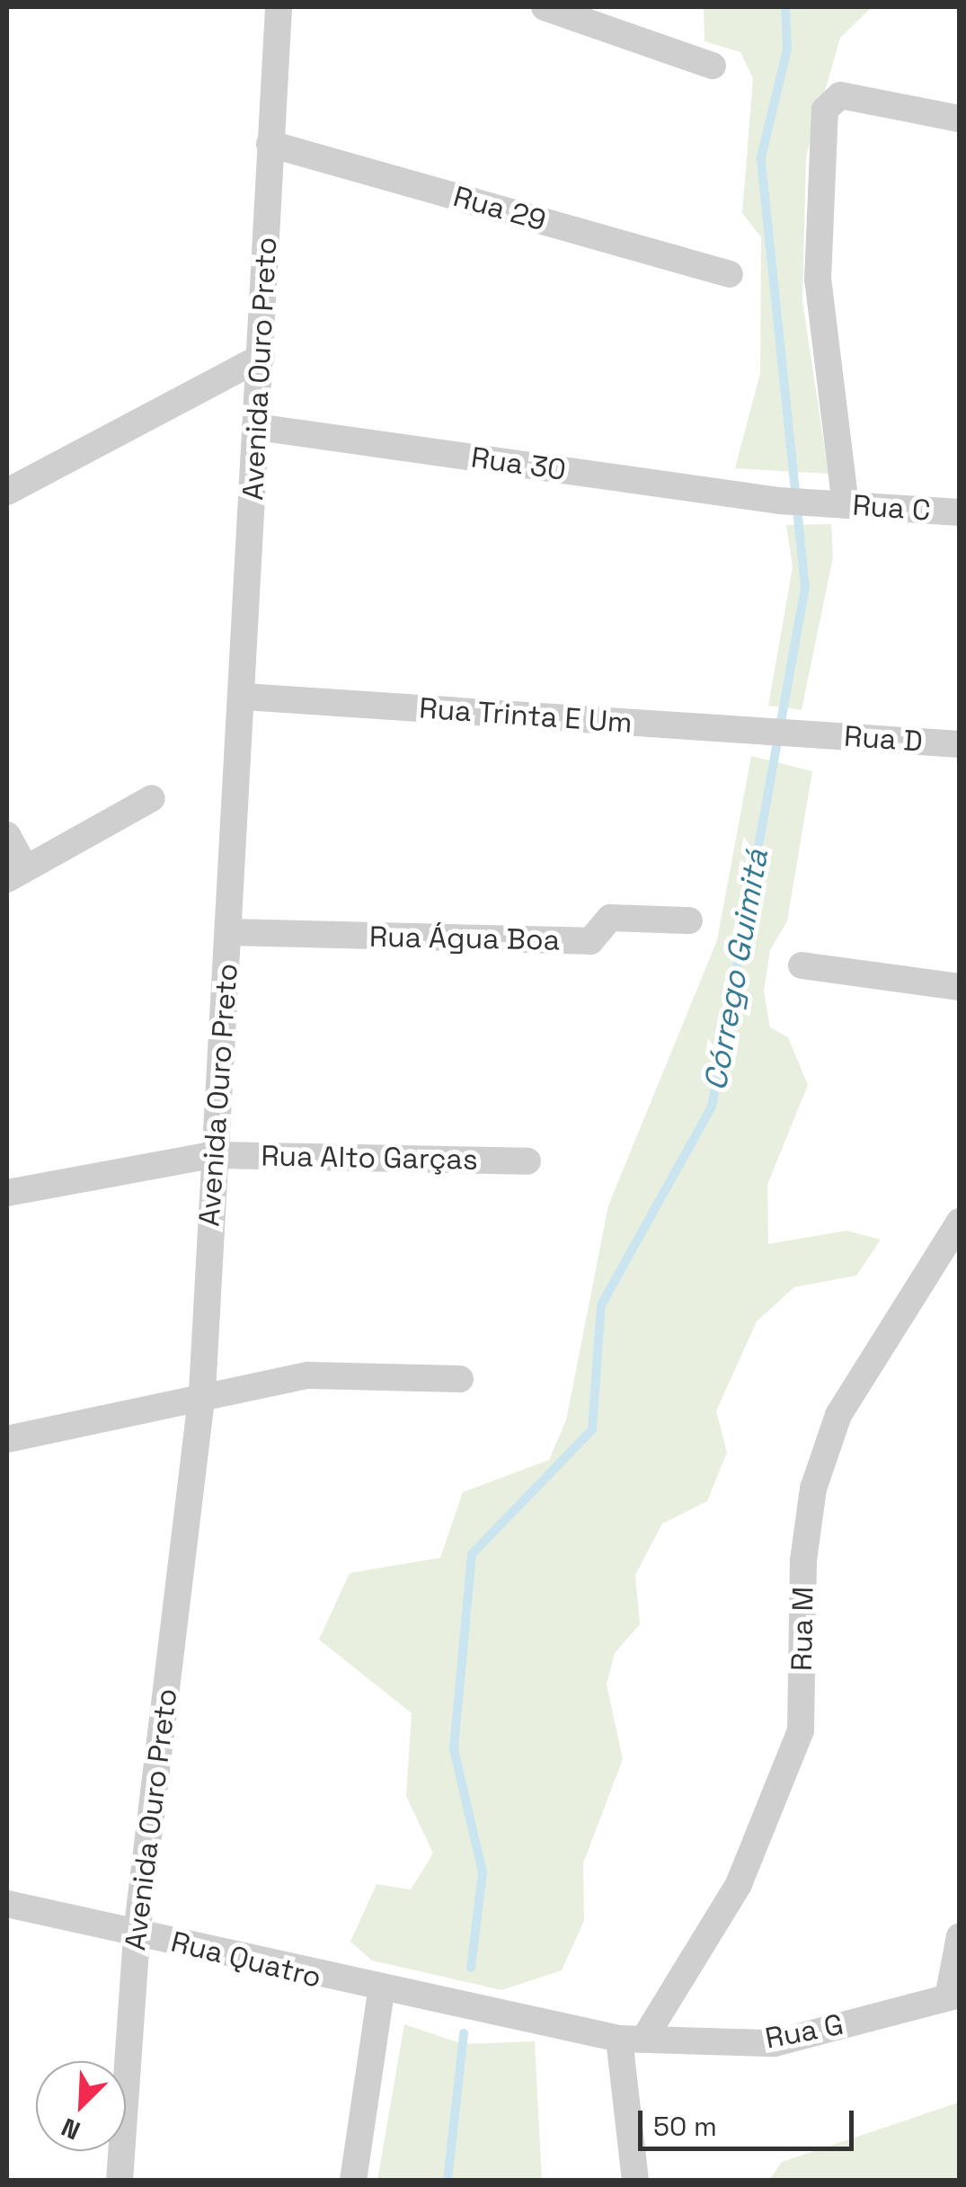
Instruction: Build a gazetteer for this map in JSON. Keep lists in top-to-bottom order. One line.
{"streets":{"street":["Rua 29","Avenida Ouro Preto","Rua 30","Rua C","Rua Trinta E Um","Rua D","Rua Água Boa","Rua Alto Garças","Rua M","Rua Quatro","Rua G"]},"crossings":[["Rua 29","Avenida Ouro Preto"],["Avenida Ouro Preto","Rua 30"],["Avenida Ouro Preto","Rua Trinta E Um"],["Avenida Ouro Preto","Rua Água Boa"],["Avenida Ouro Preto","Rua Alto Garças"],["Avenida Ouro Preto","Rua Quatro"],["Rua 30","Rua C"],["Rua Trinta E Um","Rua D"],["Rua M","Rua Quatro"],["Rua M","Rua G"],["Rua Quatro","Rua G"]],"water":["Córrego Guimitá"],"scale_bar":"50 m","north":"bottom left"}
